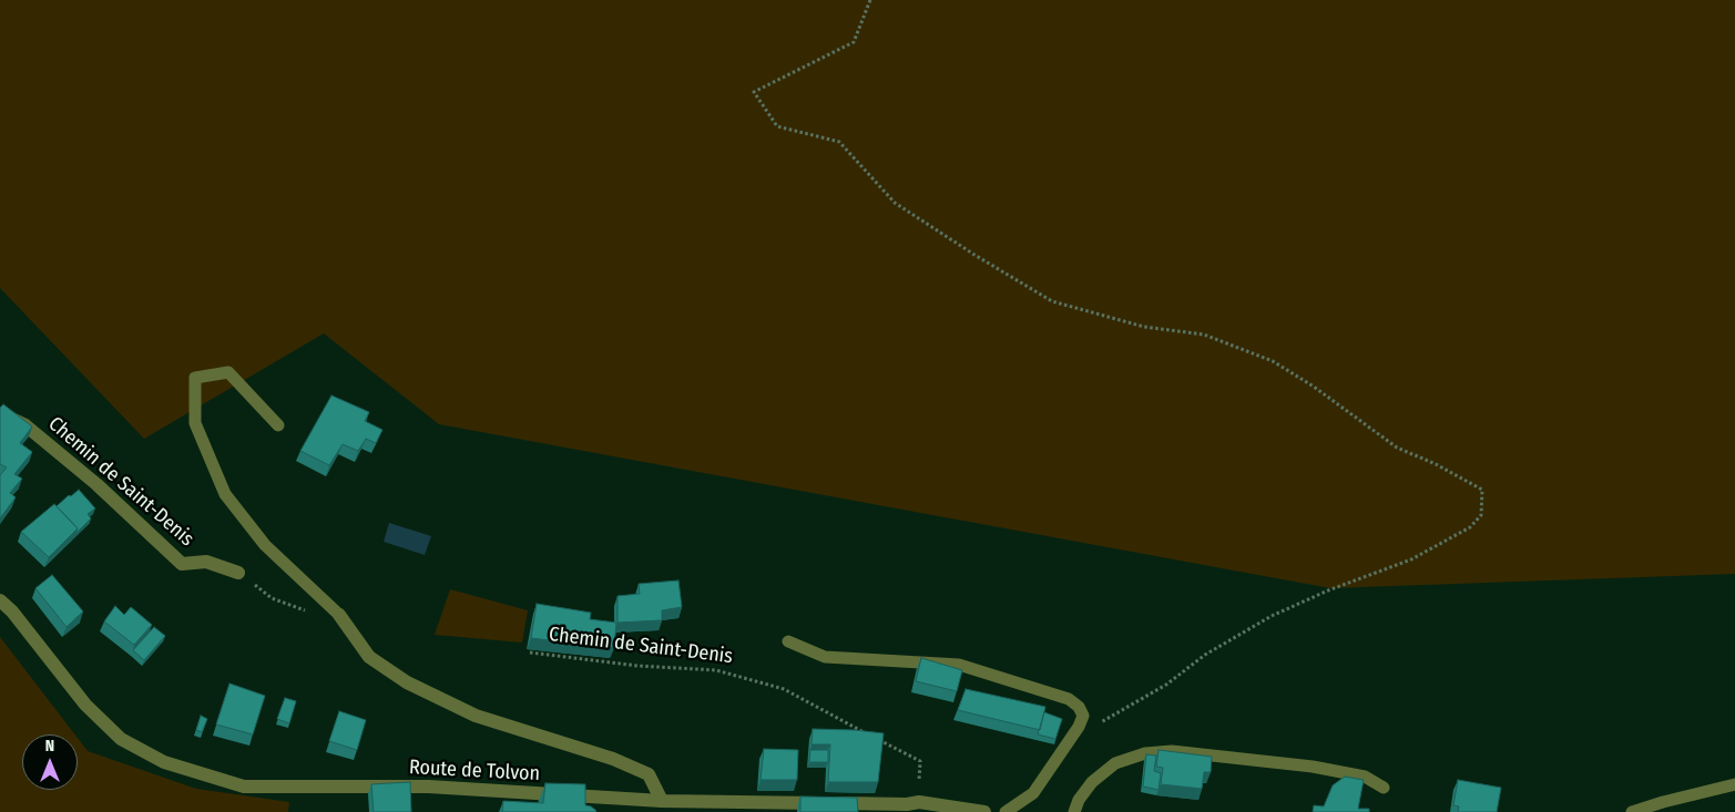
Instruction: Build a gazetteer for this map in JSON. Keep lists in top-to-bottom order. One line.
{"streets":{"street":["Chemin de Saint-Denis","Route de Tolvon"]},"crossings":[["Chemin de Saint-Denis","Route de Tolvon"]],"north":"top"}
